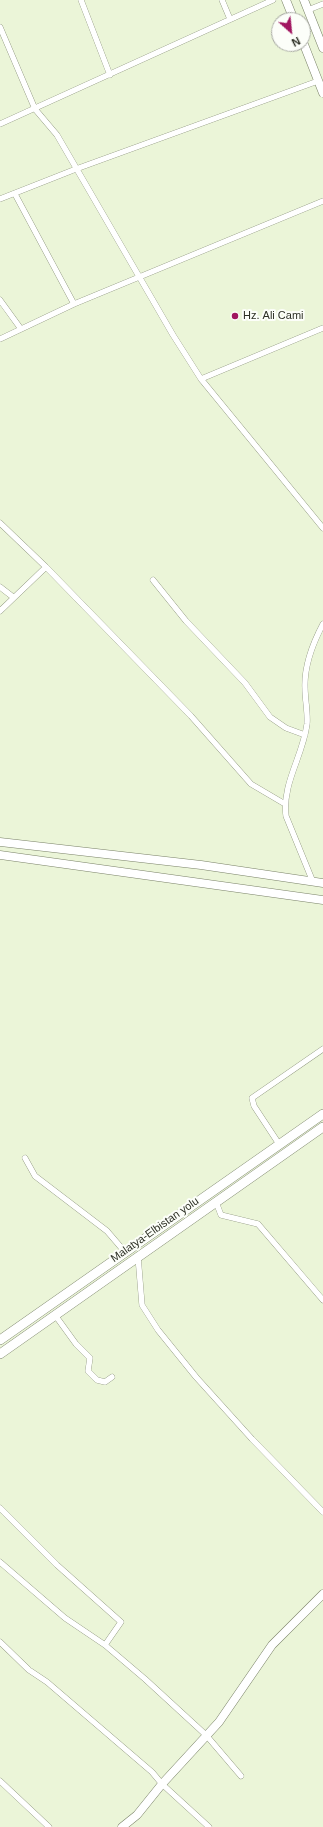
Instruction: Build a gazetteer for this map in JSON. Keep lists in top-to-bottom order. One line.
{"streets":{"main road":["Malatya-Elbistan yolu"]},"places":["Hz. Ali Cami"],"north":"bottom right"}
